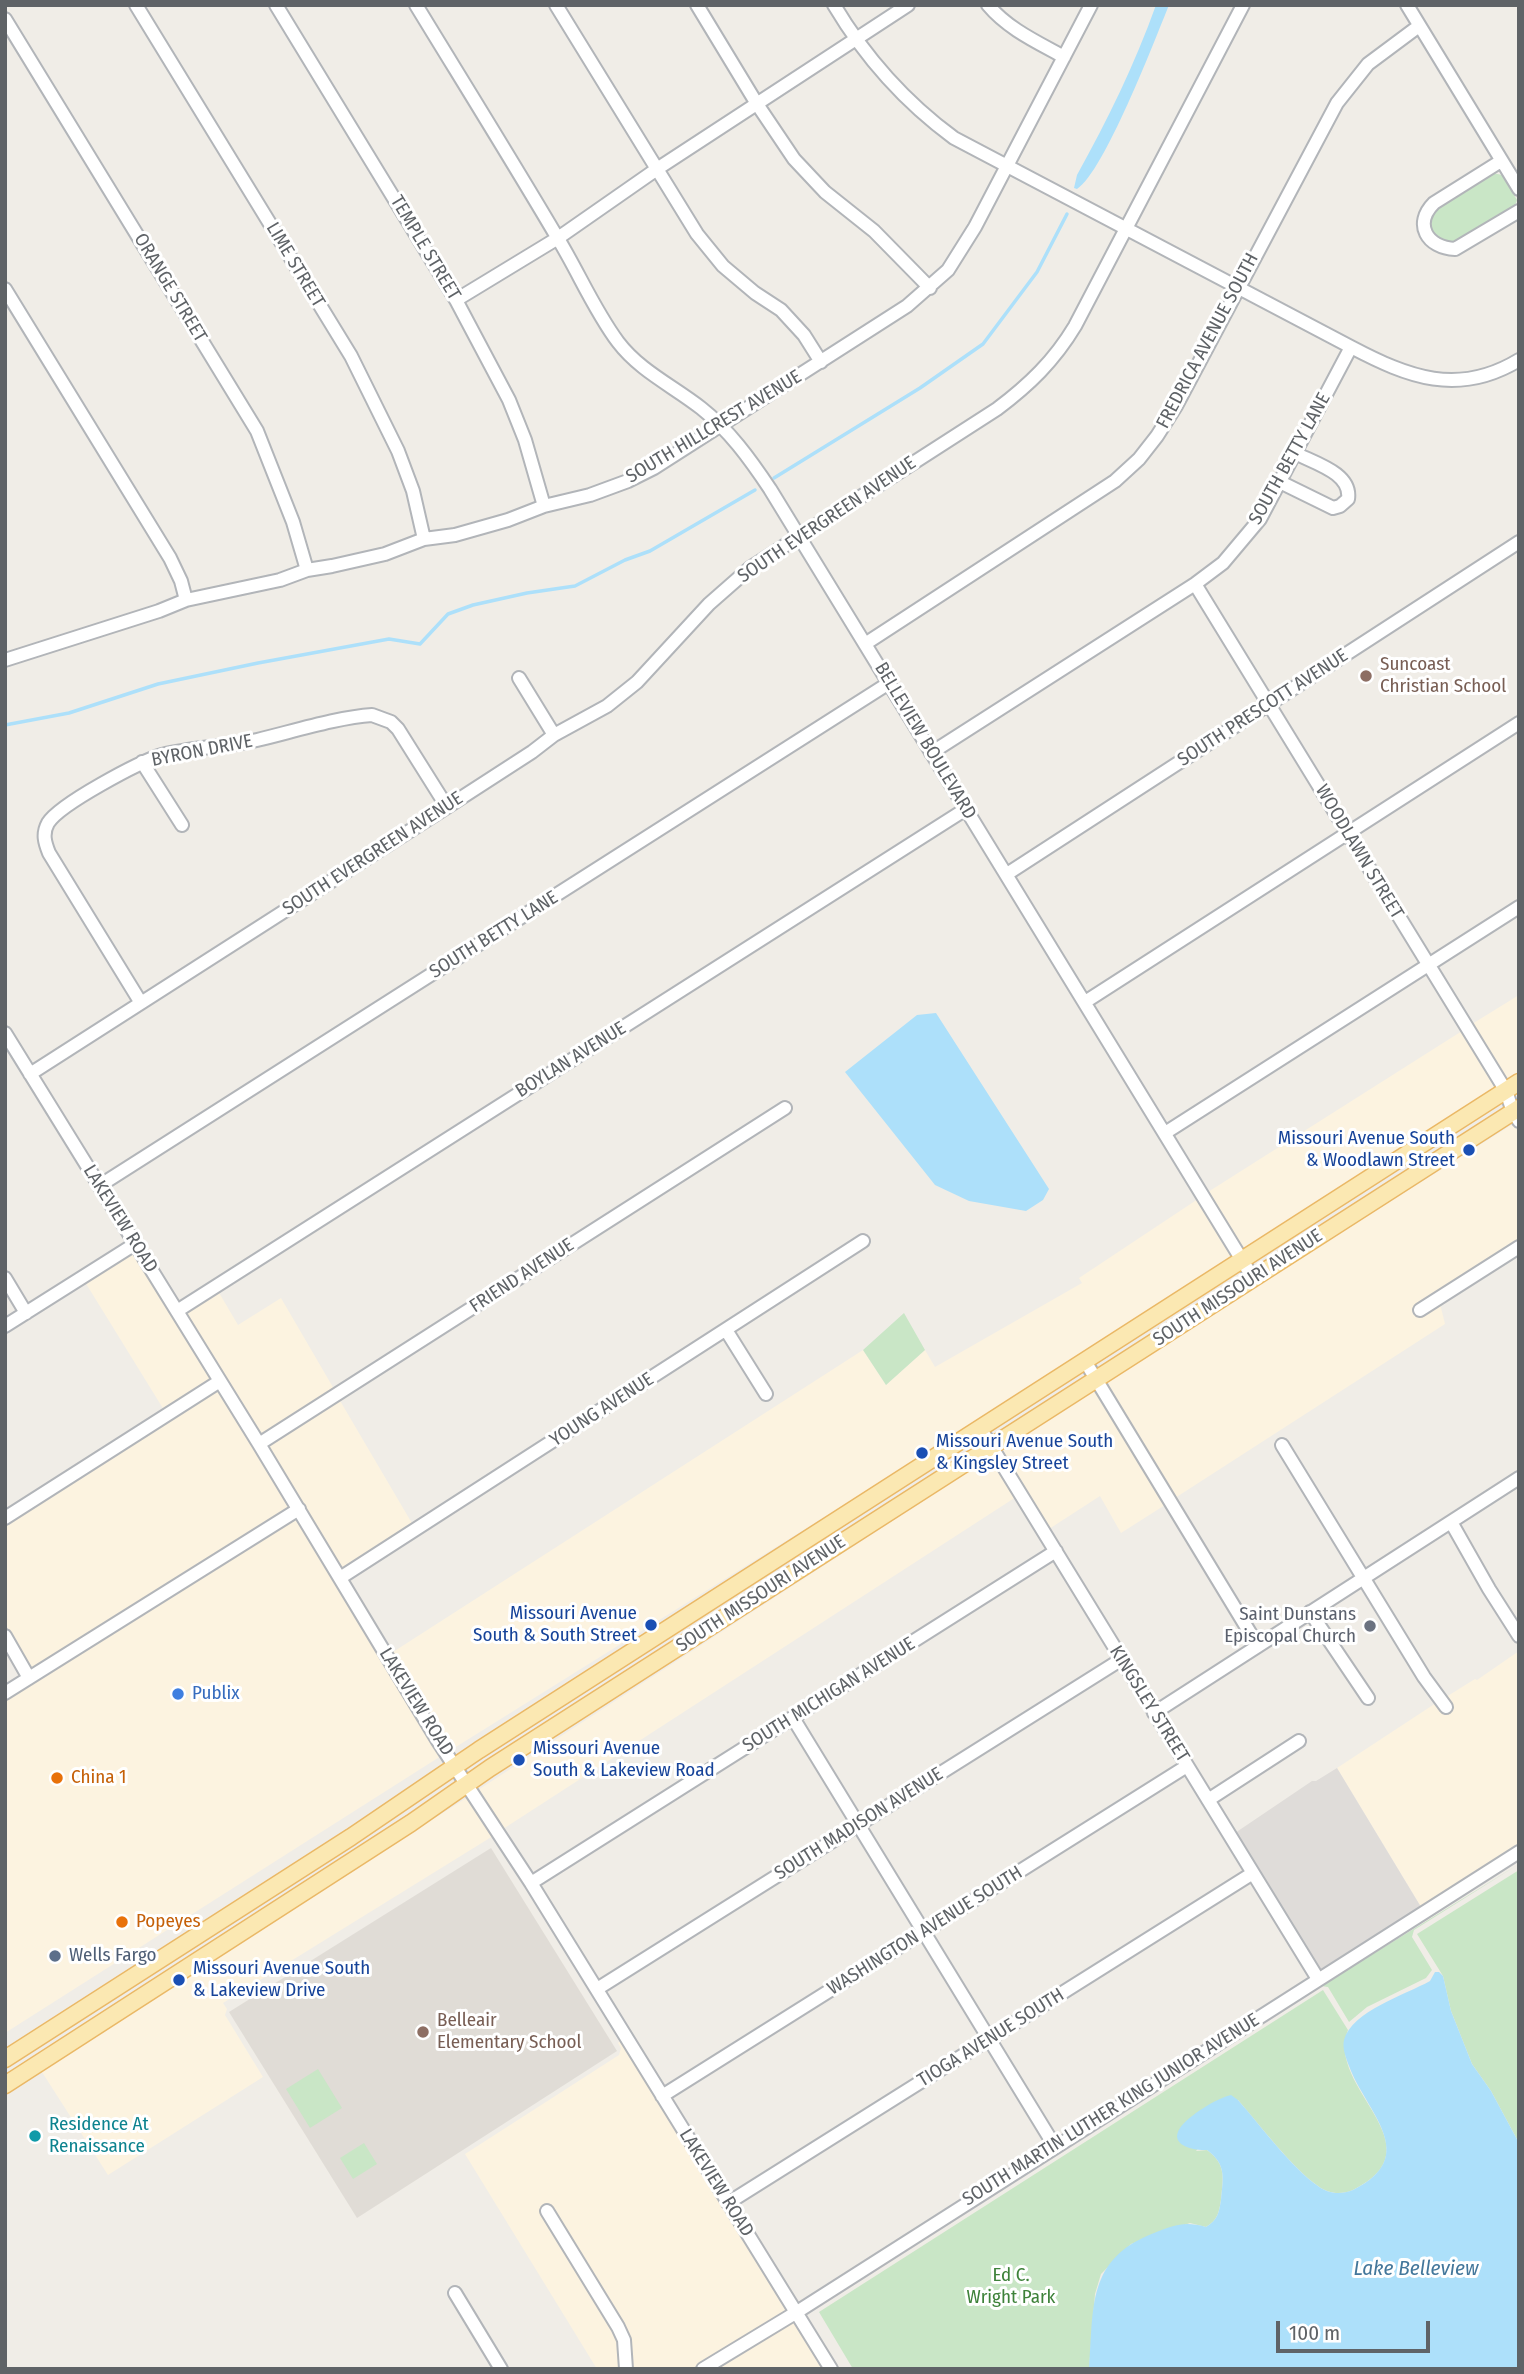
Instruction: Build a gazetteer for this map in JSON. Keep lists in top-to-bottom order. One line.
{"streets":{"main road":["SOUTH MISSOURI AVENUE"],"street":["TEMPLE STREET","LIME STREET","ORANGE STREET","FREDRICA AVENUE SOUTH","SOUTH HILLCREST AVENUE","SOUTH BETTY LANE","SOUTH EVERGREEN AVENUE","SOUTH PRESCOTT AVENUE","BELLEVIEW BOULEVARD","BYRON DRIVE","WOODLAWN STREET","BOYLAN AVENUE","LAKEVIEW ROAD","FRIEND AVENUE","YOUNG AVENUE","SOUTH MICHIGAN AVENUE","KINGSLEY STREET","SOUTH MADISON AVENUE","WASHINGTON AVENUE SOUTH","TIOGA AVENUE SOUTH","SOUTH MARTIN LUTHER KING JUNIOR AVENUE"]},"crossings":[["TEMPLE STREET","SOUTH HILLCREST AVENUE"],["LIME STREET","SOUTH HILLCREST AVENUE"],["ORANGE STREET","SOUTH HILLCREST AVENUE"],["FREDRICA AVENUE SOUTH","BELLEVIEW BOULEVARD"],["SOUTH HILLCREST AVENUE","BELLEVIEW BOULEVARD"],["SOUTH BETTY LANE","BELLEVIEW BOULEVARD"],["SOUTH BETTY LANE","WOODLAWN STREET"],["SOUTH BETTY LANE","LAKEVIEW ROAD"],["SOUTH EVERGREEN AVENUE","BELLEVIEW BOULEVARD"],["SOUTH EVERGREEN AVENUE","BYRON DRIVE"],["SOUTH EVERGREEN AVENUE","LAKEVIEW ROAD"],["SOUTH PRESCOTT AVENUE","BELLEVIEW BOULEVARD"],["SOUTH PRESCOTT AVENUE","WOODLAWN STREET"],["BELLEVIEW BOULEVARD","BOYLAN AVENUE"],["BELLEVIEW BOULEVARD","SOUTH MISSOURI AVENUE"],["WOODLAWN STREET","SOUTH MISSOURI AVENUE"],["BOYLAN AVENUE","LAKEVIEW ROAD"],["LAKEVIEW ROAD","FRIEND AVENUE"],["LAKEVIEW ROAD","SOUTH MISSOURI AVENUE"],["LAKEVIEW ROAD","YOUNG AVENUE"],["LAKEVIEW ROAD","SOUTH MICHIGAN AVENUE"],["LAKEVIEW ROAD","SOUTH MADISON AVENUE"],["LAKEVIEW ROAD","WASHINGTON AVENUE SOUTH"],["LAKEVIEW ROAD","TIOGA AVENUE SOUTH"],["LAKEVIEW ROAD","SOUTH MARTIN LUTHER KING JUNIOR AVENUE"],["SOUTH MISSOURI AVENUE","KINGSLEY STREET"],["SOUTH MICHIGAN AVENUE","KINGSLEY STREET"],["KINGSLEY STREET","SOUTH MADISON AVENUE"],["KINGSLEY STREET","WASHINGTON AVENUE SOUTH"],["KINGSLEY STREET","TIOGA AVENUE SOUTH"],["KINGSLEY STREET","SOUTH MARTIN LUTHER KING JUNIOR AVENUE"]],"water":["Lake Belleview"],"parks":["Ed C. Wright Park"],"places":["Suncoast Christian School","Missouri Avenue South & Woodlawn Street","Missouri Avenue South & Kingsley Street","Missouri Avenue South & South Street","Saint Dunstans Episcopal Church","Publix","Missouri Avenue South & Lakeview Road","China 1","Popeyes","Wells Fargo","Missouri Avenue South & Lakeview Drive","Belleair Elementary School","Residence At Renaissance"],"scale_bar":"100 m"}
